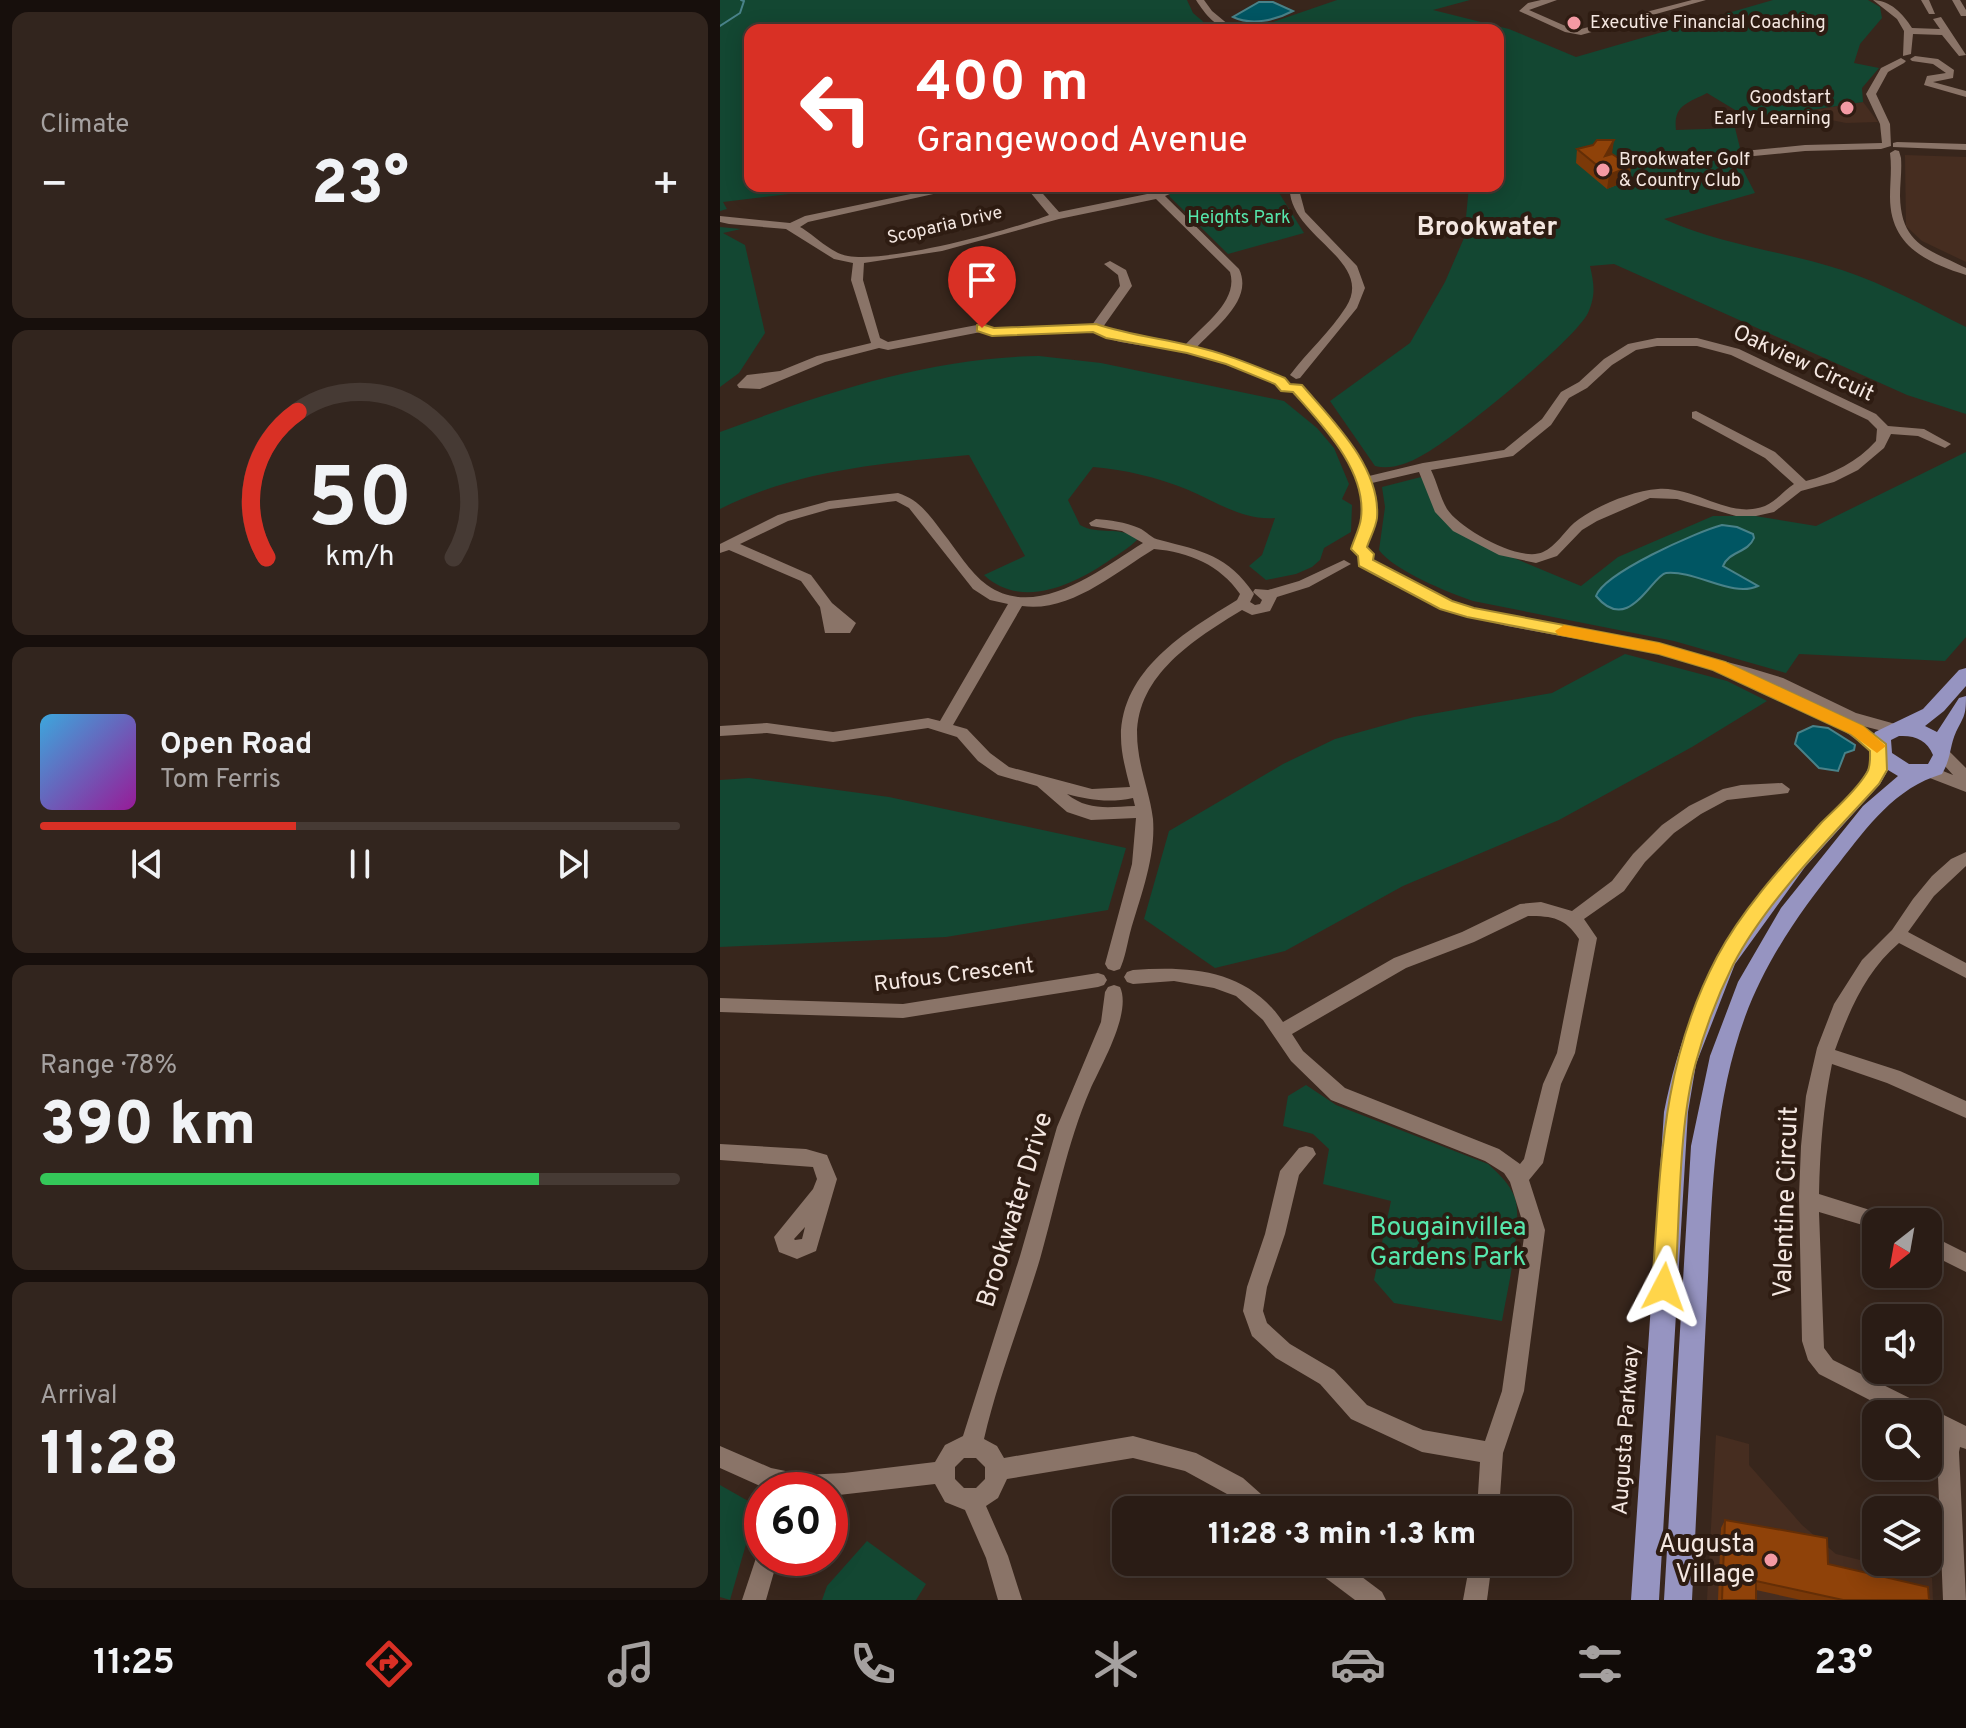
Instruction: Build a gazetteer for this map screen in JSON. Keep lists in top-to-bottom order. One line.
{"streets":{"main road":["Augusta Parkway"],"street":["Scoparia Drive","Oakview Circuit","Rufous Crescent","Valentine Circuit","Brookwater Drive"]},"crossings":[["Rufous Crescent","Brookwater Drive"]],"districts":["Brookwater"],"parks":["Heights Park","Bougainvillea Gardens Park"],"places":["Executive Financial Coaching","Goodstart Early Learning","Brookwater Golf & Country Club","Augusta Village"],"north":"bottom left","page":{"tile":["Climate",["Range · 78%","390 km"],["Arrival","11:28"]],"turn":["400 m","Grangewood Avenue"],"heat":["−","23°","+"],"song":["Open Road","Tom Ferris"],"limit":"60","trip":"11:28 · 3 min · 1.3 km","tabs":["11:25","23°"],"gauge":["50","km/h"]}}
